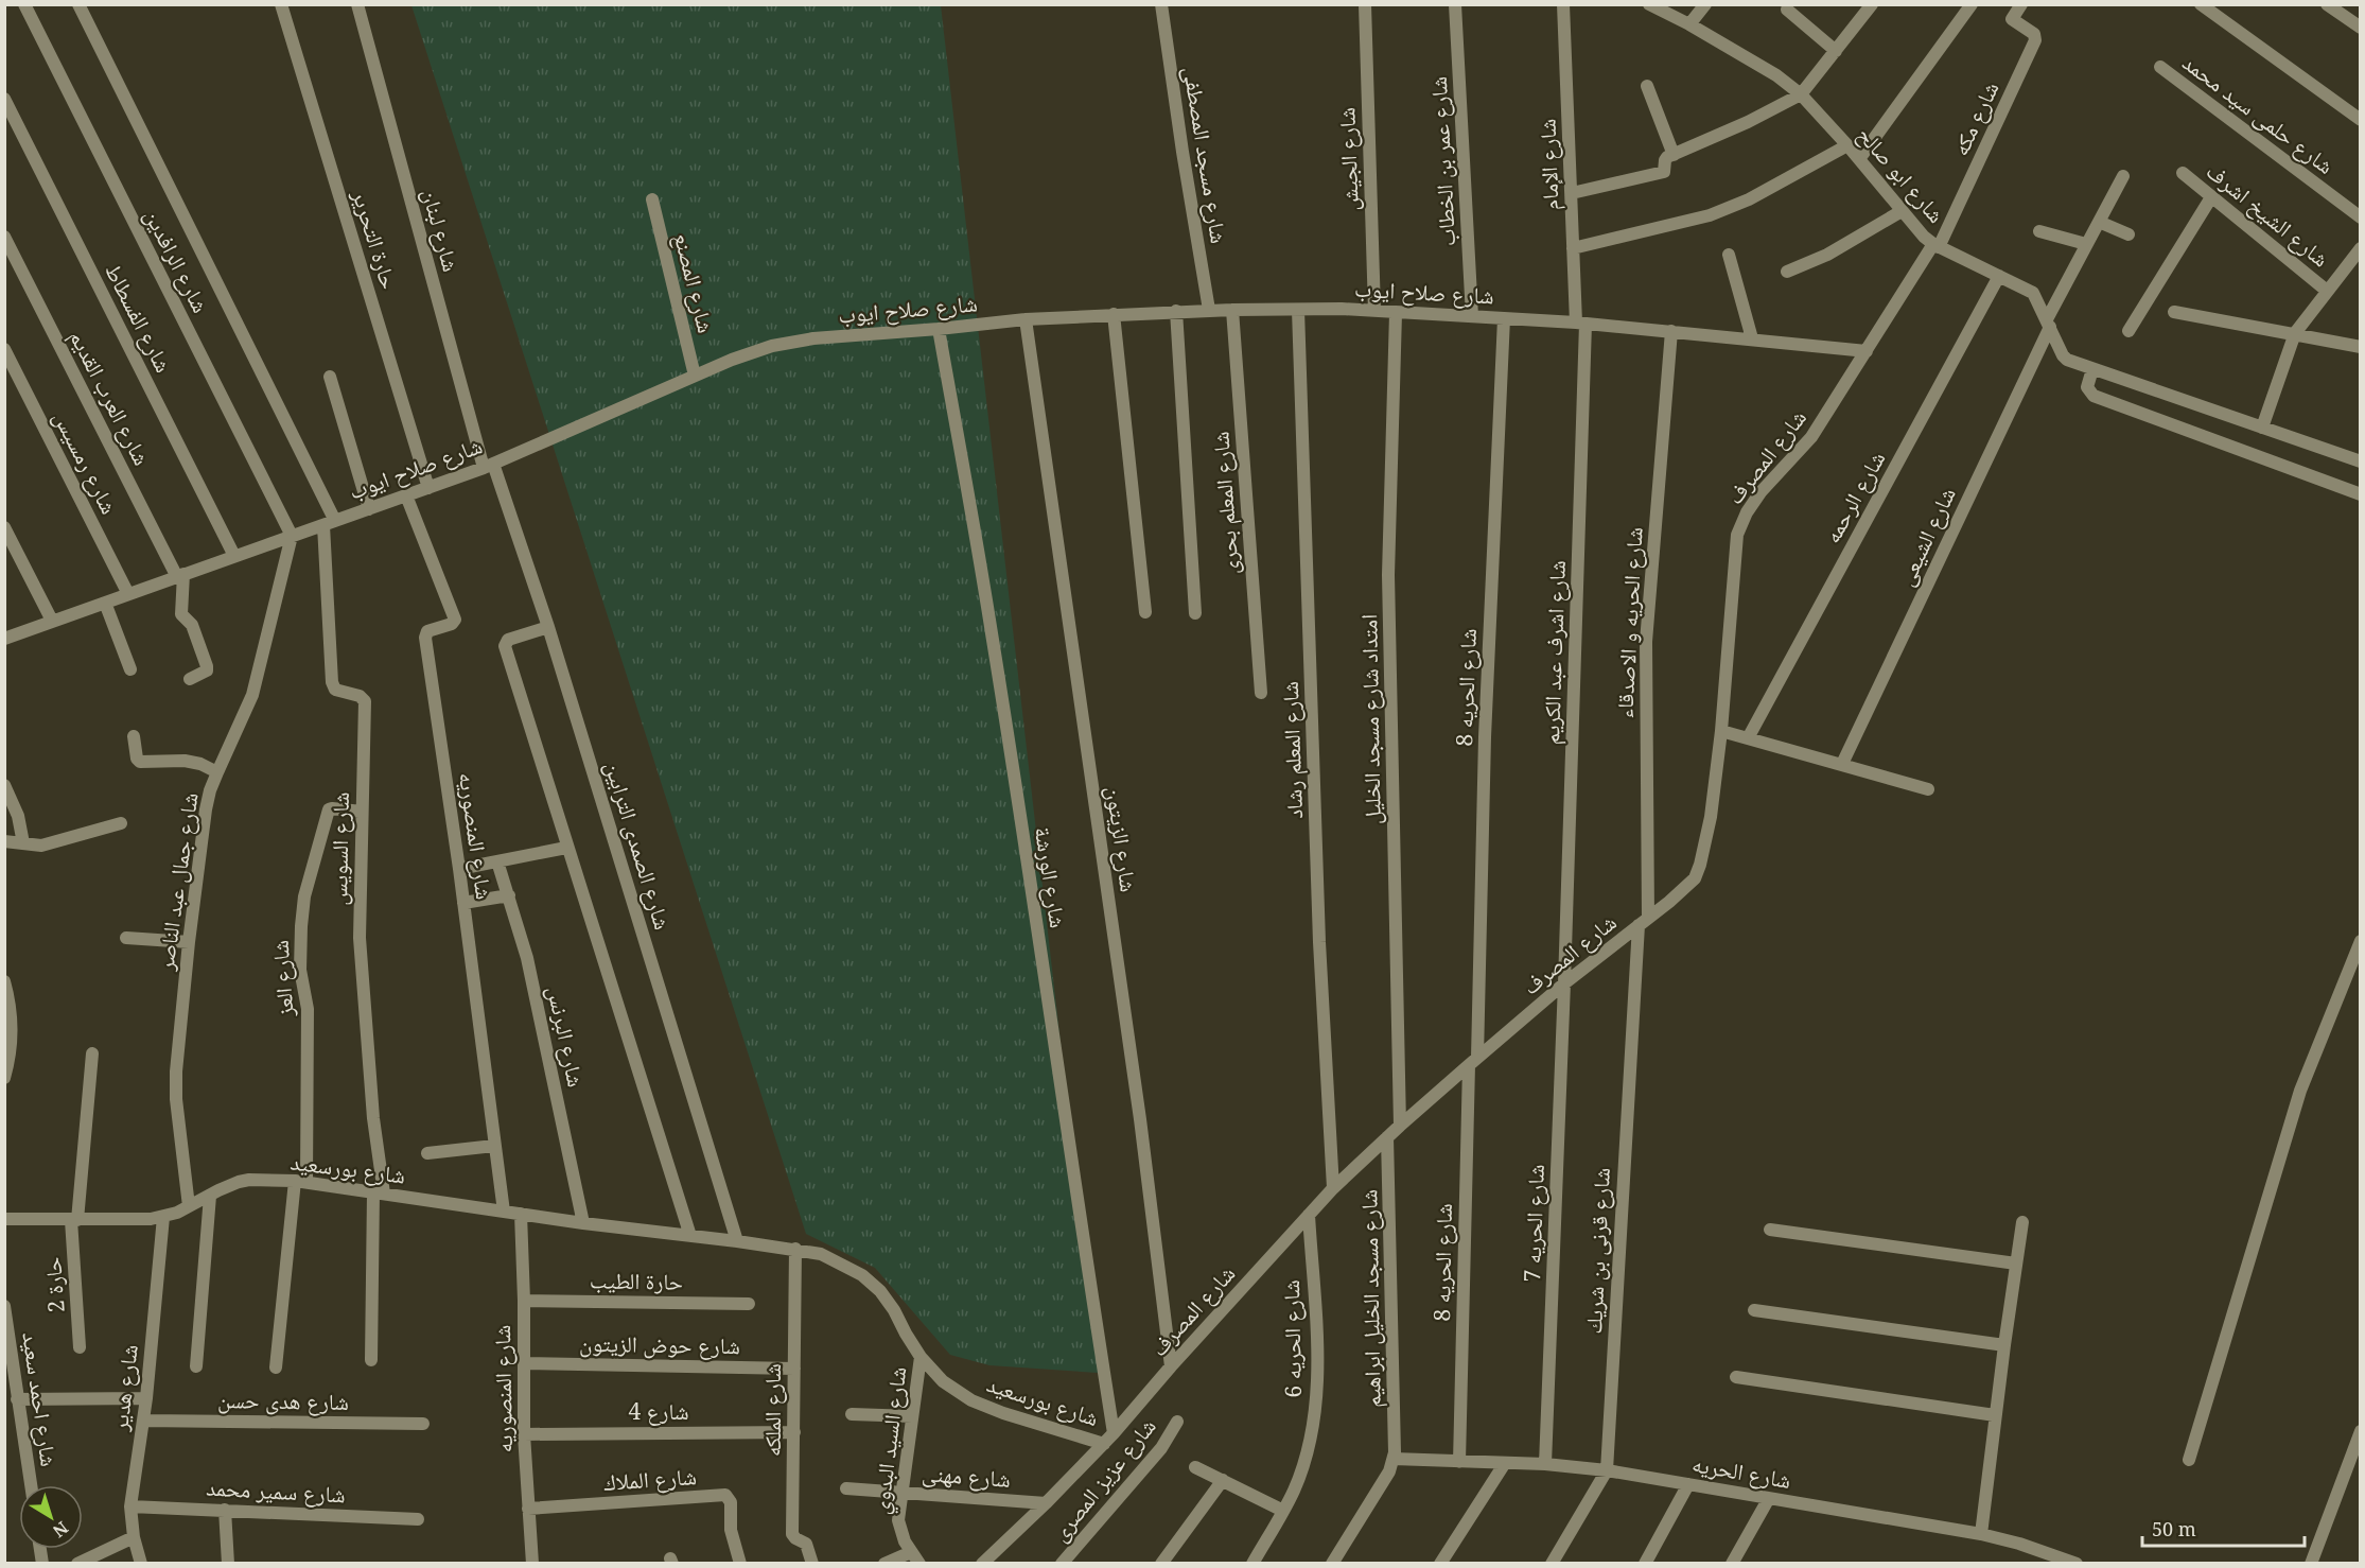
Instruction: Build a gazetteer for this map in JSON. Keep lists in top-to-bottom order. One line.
{"streets":{"street":["شارع حلمى سيد محمد","شارع مكه","شارع مسجد المصطفى","شارع الجيش","شارع عمر بن الخطاب","شارع الإمام","شارع ابو صالح","شارع الشيخ اشرف","شارع لبنان","حارة التحرير","شارع الرافدين","شارع المصنع","شارع صلاح ايوب","شارع الفسطاط","شارع العرب القديم","شارع المصرف","شارع رمسيس","شارع الرحمه","شارع المعلم بحرى","شارع الشيعى","شارع الحريه و الاصدقاء","شارع اشرف عبد الكريم","شارع الحريه 8","امتداد شارع مسجد الخليل","شارع المعلم رشاد","شارع المنصوريه","شارع الزيتون","شارع الصمدى الترابين","شارع السويس","شارع الورشة","شارع جمال عبد الناصر","شارع العز","شارع البرنس","شارع بورسعيد","شارع الحريه 7","شارع قرنى بن شريك","حارة الطيب","حارة 2","شارع مسجد الخليل ابراهيم","شارع الحريه 6","شارع حوض الزيتون","شارع هدير","شارع احمد سعيد","شارع هدى حسن","شارع الملكه","شارع 4","شارع السيد البدوي","شارع الحريه","شارع مهنى","شارع الملاك","شارع عزيز المصرى","شارع سمير محمد"]},"crossings":[["شارع مكه","شارع ابو صالح"],["شارع مكه","شارع المصرف"],["شارع مسجد المصطفى","شارع صلاح ايوب"],["شارع الجيش","شارع صلاح ايوب"],["شارع عمر بن الخطاب","شارع صلاح ايوب"],["شارع الإمام","شارع صلاح ايوب"],["شارع الإمام","شارع اشرف عبد الكريم"],["شارع ابو صالح","شارع المصرف"],["شارع ابو صالح","شارع الرحمه"],["شارع ابو صالح","شارع الشيعى"],["شارع لبنان","شارع صلاح ايوب"],["شارع لبنان","شارع الصمدى الترابين"],["حارة التحرير","شارع صلاح ايوب"],["شارع الرافدين","شارع صلاح ايوب"],["شارع الرافدين","شارع جمال عبد الناصر"],["شارع المصنع","شارع صلاح ايوب"],["شارع صلاح ايوب","شارع الفسطاط"],["شارع صلاح ايوب","شارع العرب القديم"],["شارع صلاح ايوب","شارع المصرف"],["شارع صلاح ايوب","شارع رمسيس"],["شارع صلاح ايوب","شارع المعلم بحرى"],["شارع صلاح ايوب","شارع الحريه و الاصدقاء"],["شارع صلاح ايوب","شارع اشرف عبد الكريم"],["شارع صلاح ايوب","شارع الحريه 8"],["شارع صلاح ايوب","امتداد شارع مسجد الخليل"],["شارع صلاح ايوب","شارع المعلم رشاد"],["شارع صلاح ايوب","شارع المنصوريه"],["شارع صلاح ايوب","شارع الزيتون"],["شارع صلاح ايوب","شارع الصمدى الترابين"],["شارع صلاح ايوب","شارع السويس"],["شارع صلاح ايوب","شارع الورشة"],["شارع صلاح ايوب","شارع جمال عبد الناصر"],["شارع المصرف","شارع الحريه و الاصدقاء"],["شارع المصرف","شارع اشرف عبد الكريم"],["شارع المصرف","شارع الحريه 8"],["شارع المصرف","امتداد شارع مسجد الخليل"],["شارع المصرف","شارع المعلم رشاد"],["شارع المصرف","شارع الزيتون"],["شارع المصرف","شارع الورشة"],["شارع المصرف","شارع بورسعيد"],["شارع المصرف","شارع الحريه 7"],["شارع المصرف","شارع قرنى بن شريك"],["شارع المصرف","شارع مسجد الخليل ابراهيم"],["شارع المصرف","شارع الحريه 6"],["شارع المصرف","شارع مهنى"],["شارع الحريه و الاصدقاء","شارع قرنى بن شريك"],["شارع اشرف عبد الكريم","شارع الحريه 7"],["شارع الحريه 8","شارع الحريه"],["شارع المنصوريه","شارع بورسعيد"],["شارع المنصوريه","حارة الطيب"],["شارع المنصوريه","شارع حوض الزيتون"],["شارع المنصوريه","شارع 4"],["شارع المنصوريه","شارع الملاك"],["شارع الصمدى الترابين","شارع بورسعيد"],["شارع السويس","شارع العز"],["شارع السويس","شارع بورسعيد"],["شارع جمال عبد الناصر","شارع بورسعيد"],["شارع العز","شارع بورسعيد"],["شارع البرنس","شارع بورسعيد"],["شارع بورسعيد","حارة 2"],["شارع بورسعيد","شارع هدير"],["شارع بورسعيد","شارع الملكه"],["شارع بورسعيد","شارع السيد البدوي"],["شارع الحريه 7","شارع الحريه"],["شارع قرنى بن شريك","شارع الحريه"],["شارع مسجد الخليل ابراهيم","شارع الحريه"],["شارع حوض الزيتون","شارع الملكه"],["شارع هدير","شارع هدى حسن"],["شارع هدير","شارع سمير محمد"],["شارع الملكه","شارع 4"],["شارع السيد البدوي","شارع مهنى"]],"scale_bar":"50 m","north":"bottom right"}
